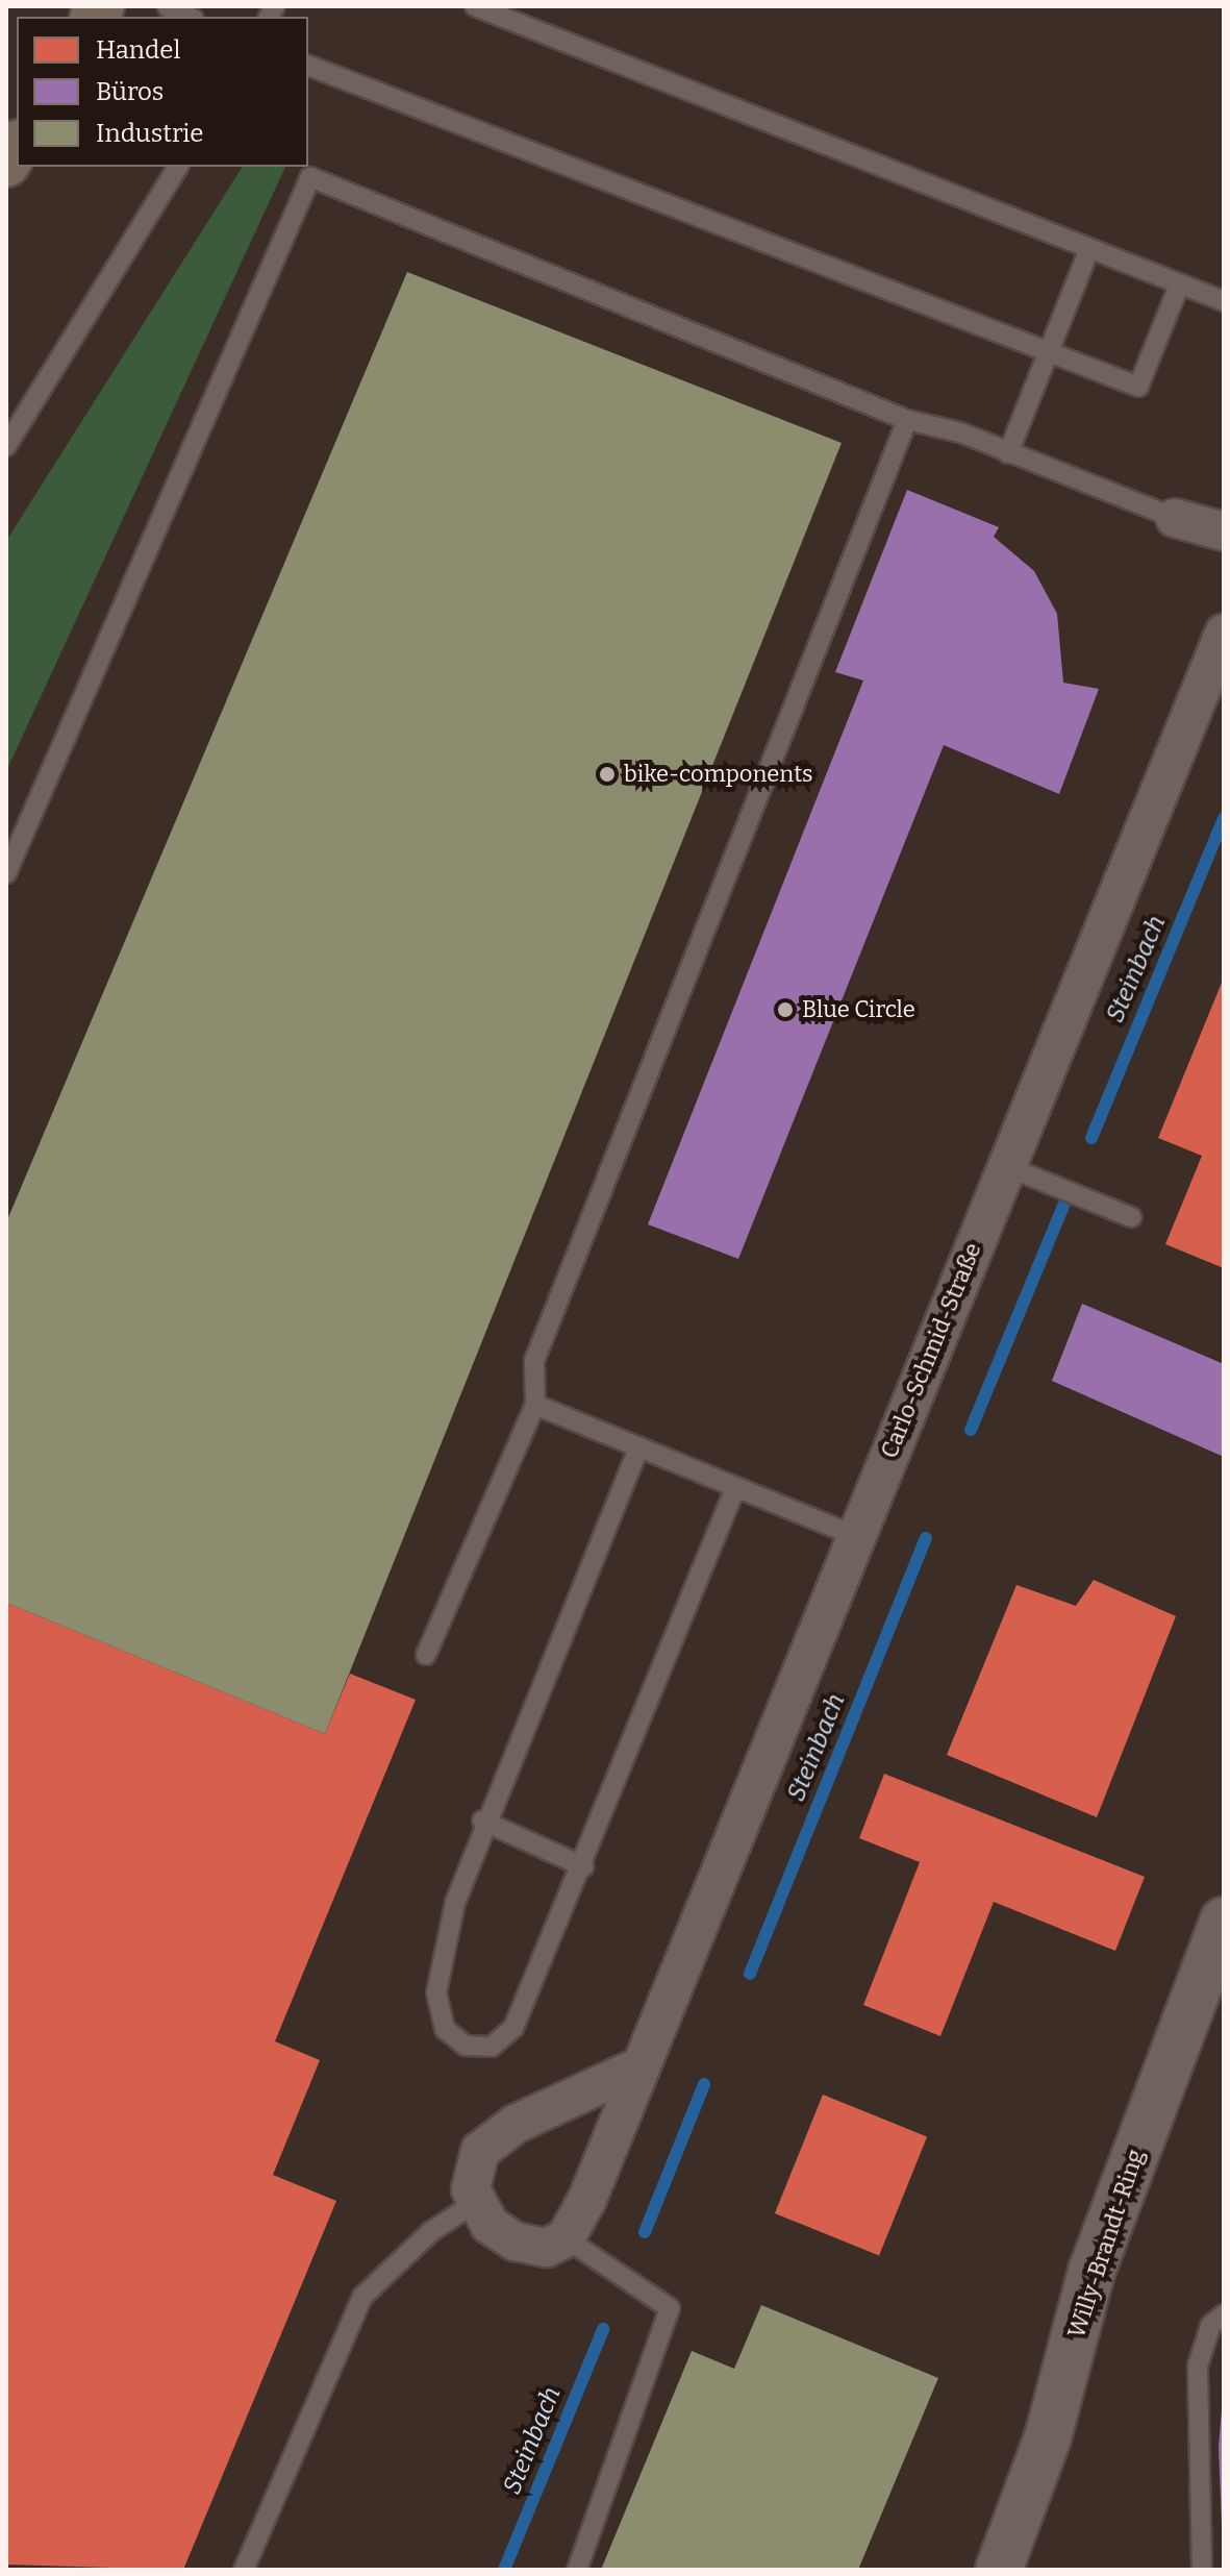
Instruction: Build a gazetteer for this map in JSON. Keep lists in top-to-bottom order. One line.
{"streets":{"street":["Carlo-Schmid-Straße","Willy-Brandt-Ring"]},"water":["Steinbach"],"places":["bike-components","Blue Circle"],"legend":["Handel","Büros","Industrie"]}
